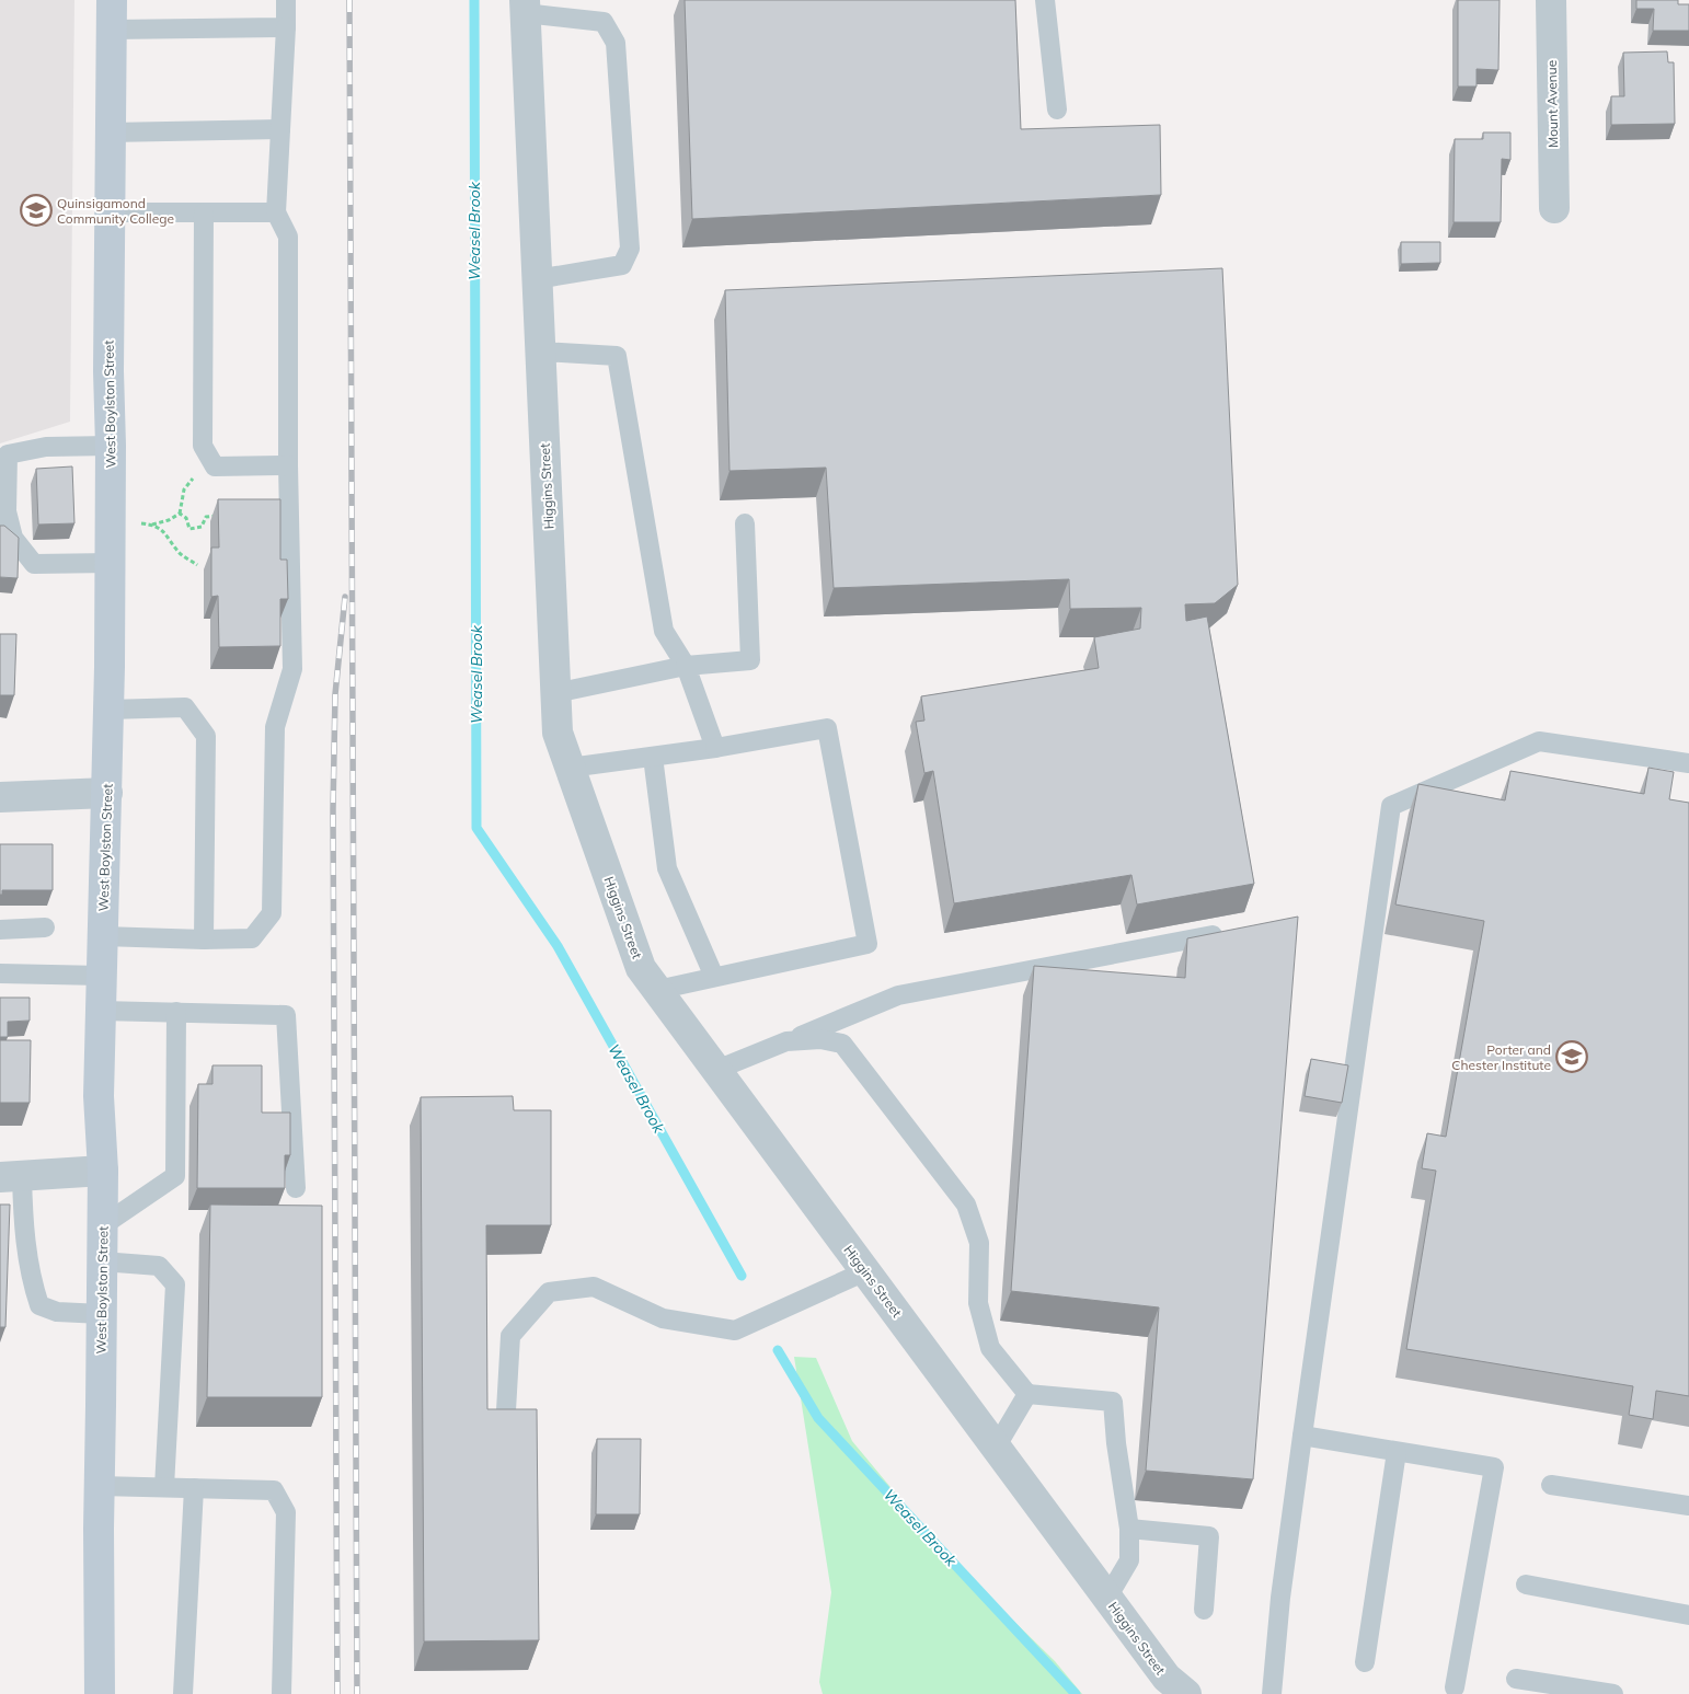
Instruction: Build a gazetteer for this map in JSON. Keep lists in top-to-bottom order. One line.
{"streets":{"main road":["West Boylston Street"],"street":["Mount Avenue","Higgins Street"]},"water":["Weasel Brook"],"places":{"school or university":["Quinsigamond Community College","Porter and Chester Institute"]}}
